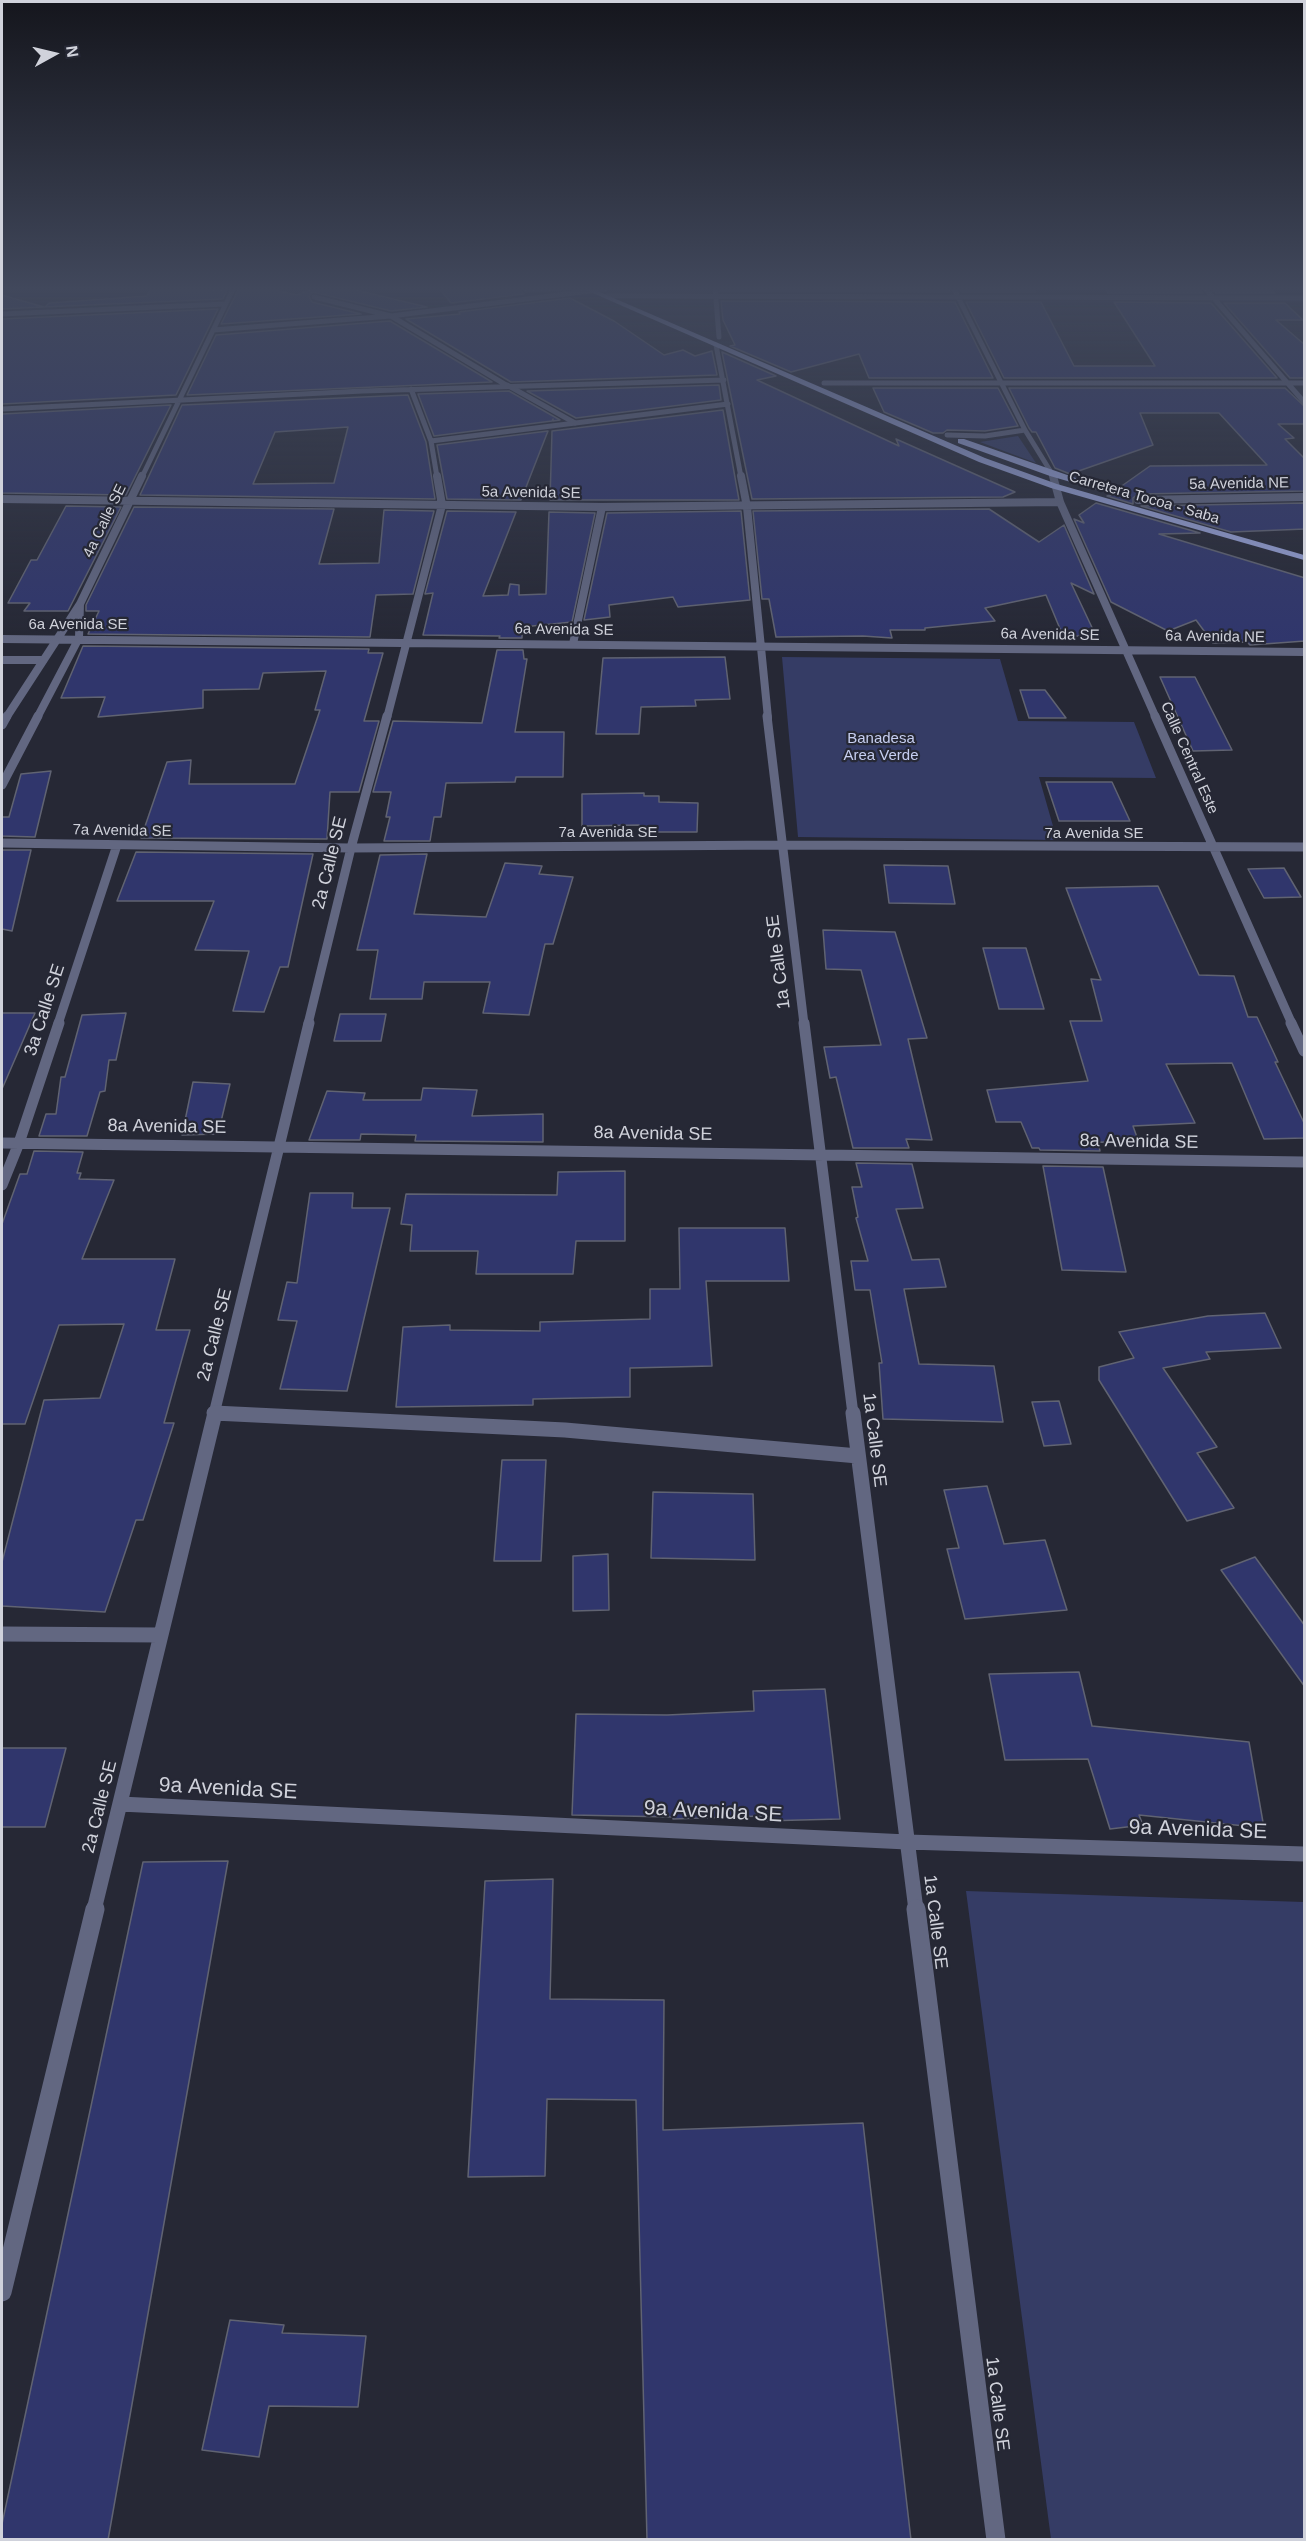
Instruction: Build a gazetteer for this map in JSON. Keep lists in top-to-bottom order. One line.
{"streets":{"main road":["Carretera Tocoa - Saba"],"street":["5a Avenida NE","5a Avenida SE","4a Calle SE","6a Avenida SE","6a Avenida NE","Calle Central Este","7a Avenida SE","2a Calle SE","1a Calle SE","3a Calle SE","8a Avenida SE","9a Avenida SE"]},"crossings":[["5a Avenida NE","Carretera Tocoa - Saba"],["5a Avenida SE","4a Calle SE"],["5a Avenida SE","Calle Central Este"],["5a Avenida SE","2a Calle SE"],["5a Avenida SE","1a Calle SE"],["Carretera Tocoa - Saba","Calle Central Este"],["4a Calle SE","6a Avenida SE"],["6a Avenida SE","6a Avenida NE"],["6a Avenida SE","Calle Central Este"],["6a Avenida SE","2a Calle SE"],["6a Avenida SE","1a Calle SE"],["6a Avenida NE","Calle Central Este"],["Calle Central Este","7a Avenida SE"],["7a Avenida SE","2a Calle SE"],["7a Avenida SE","1a Calle SE"],["7a Avenida SE","3a Calle SE"],["2a Calle SE","8a Avenida SE"],["2a Calle SE","9a Avenida SE"],["1a Calle SE","8a Avenida SE"],["1a Calle SE","9a Avenida SE"],["3a Calle SE","8a Avenida SE"]],"parks":["Banadesa Area Verde"],"north":"right"}
